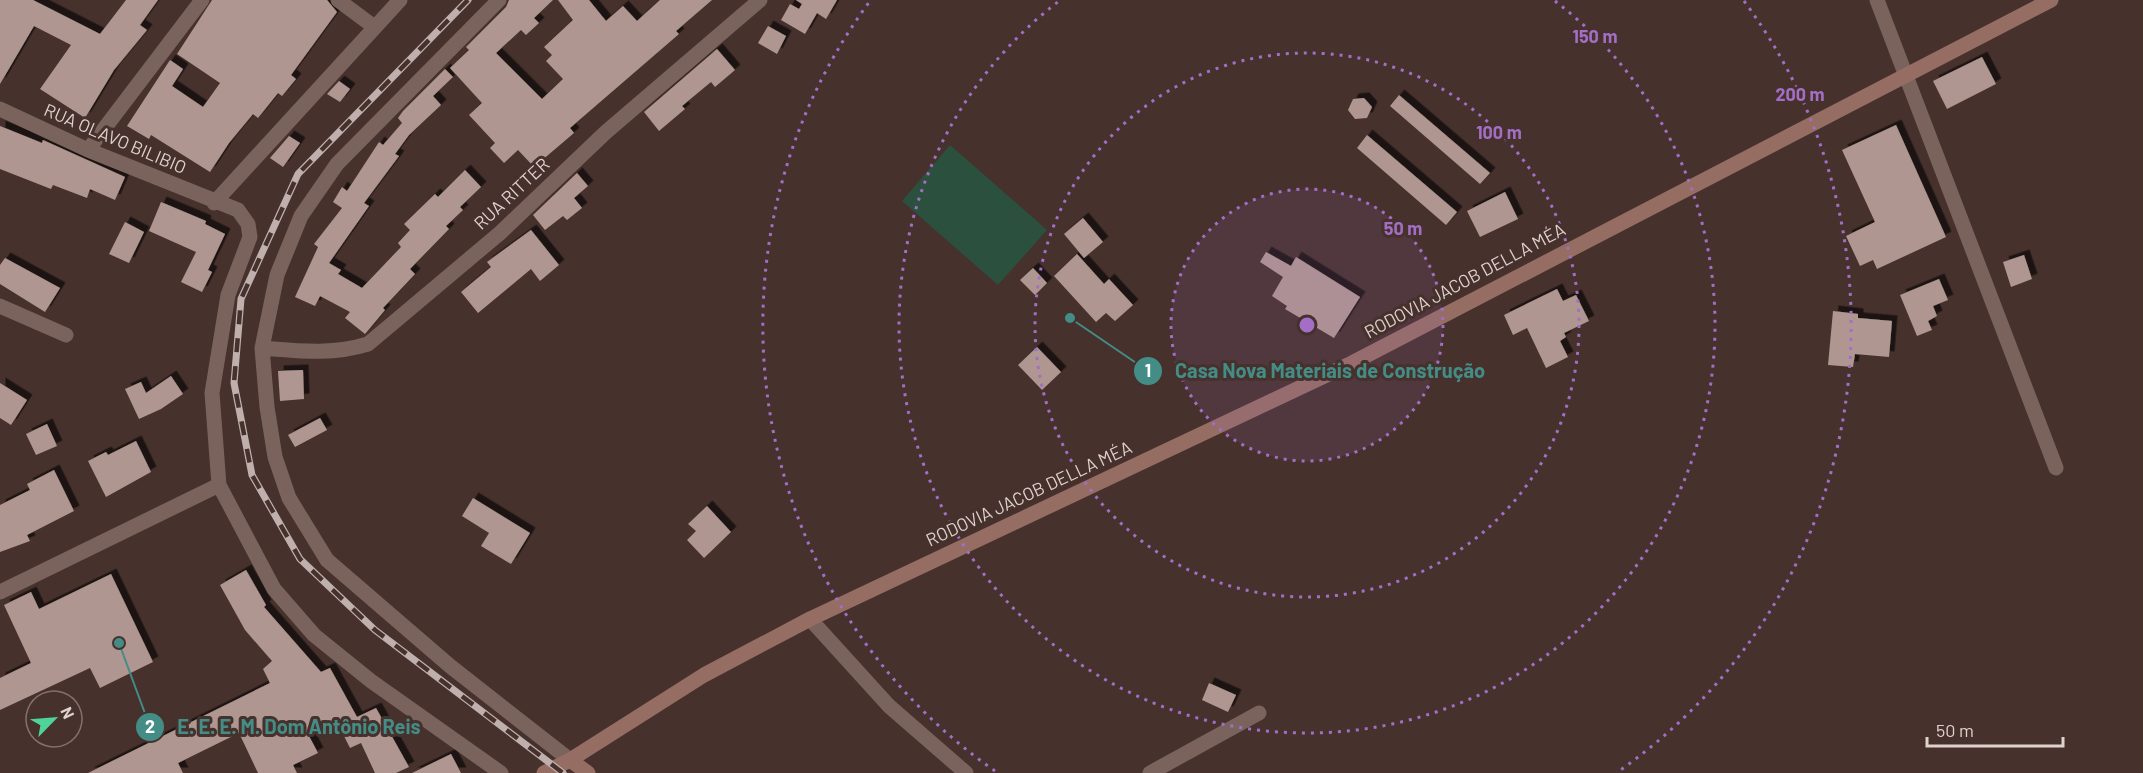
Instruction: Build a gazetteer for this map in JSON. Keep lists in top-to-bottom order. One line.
{"streets":{"street":["RUA OLAVO BILIBIO","RUA RITTER","RODOVIA JACOB DELLA MÉA"]},"places":["Casa Nova Materiais de Construção","E. E. E. M. Dom Antônio Reis"],"scale_bar":"50 m","north":"top right","rings":["150 m","200 m","100 m","50 m"]}
